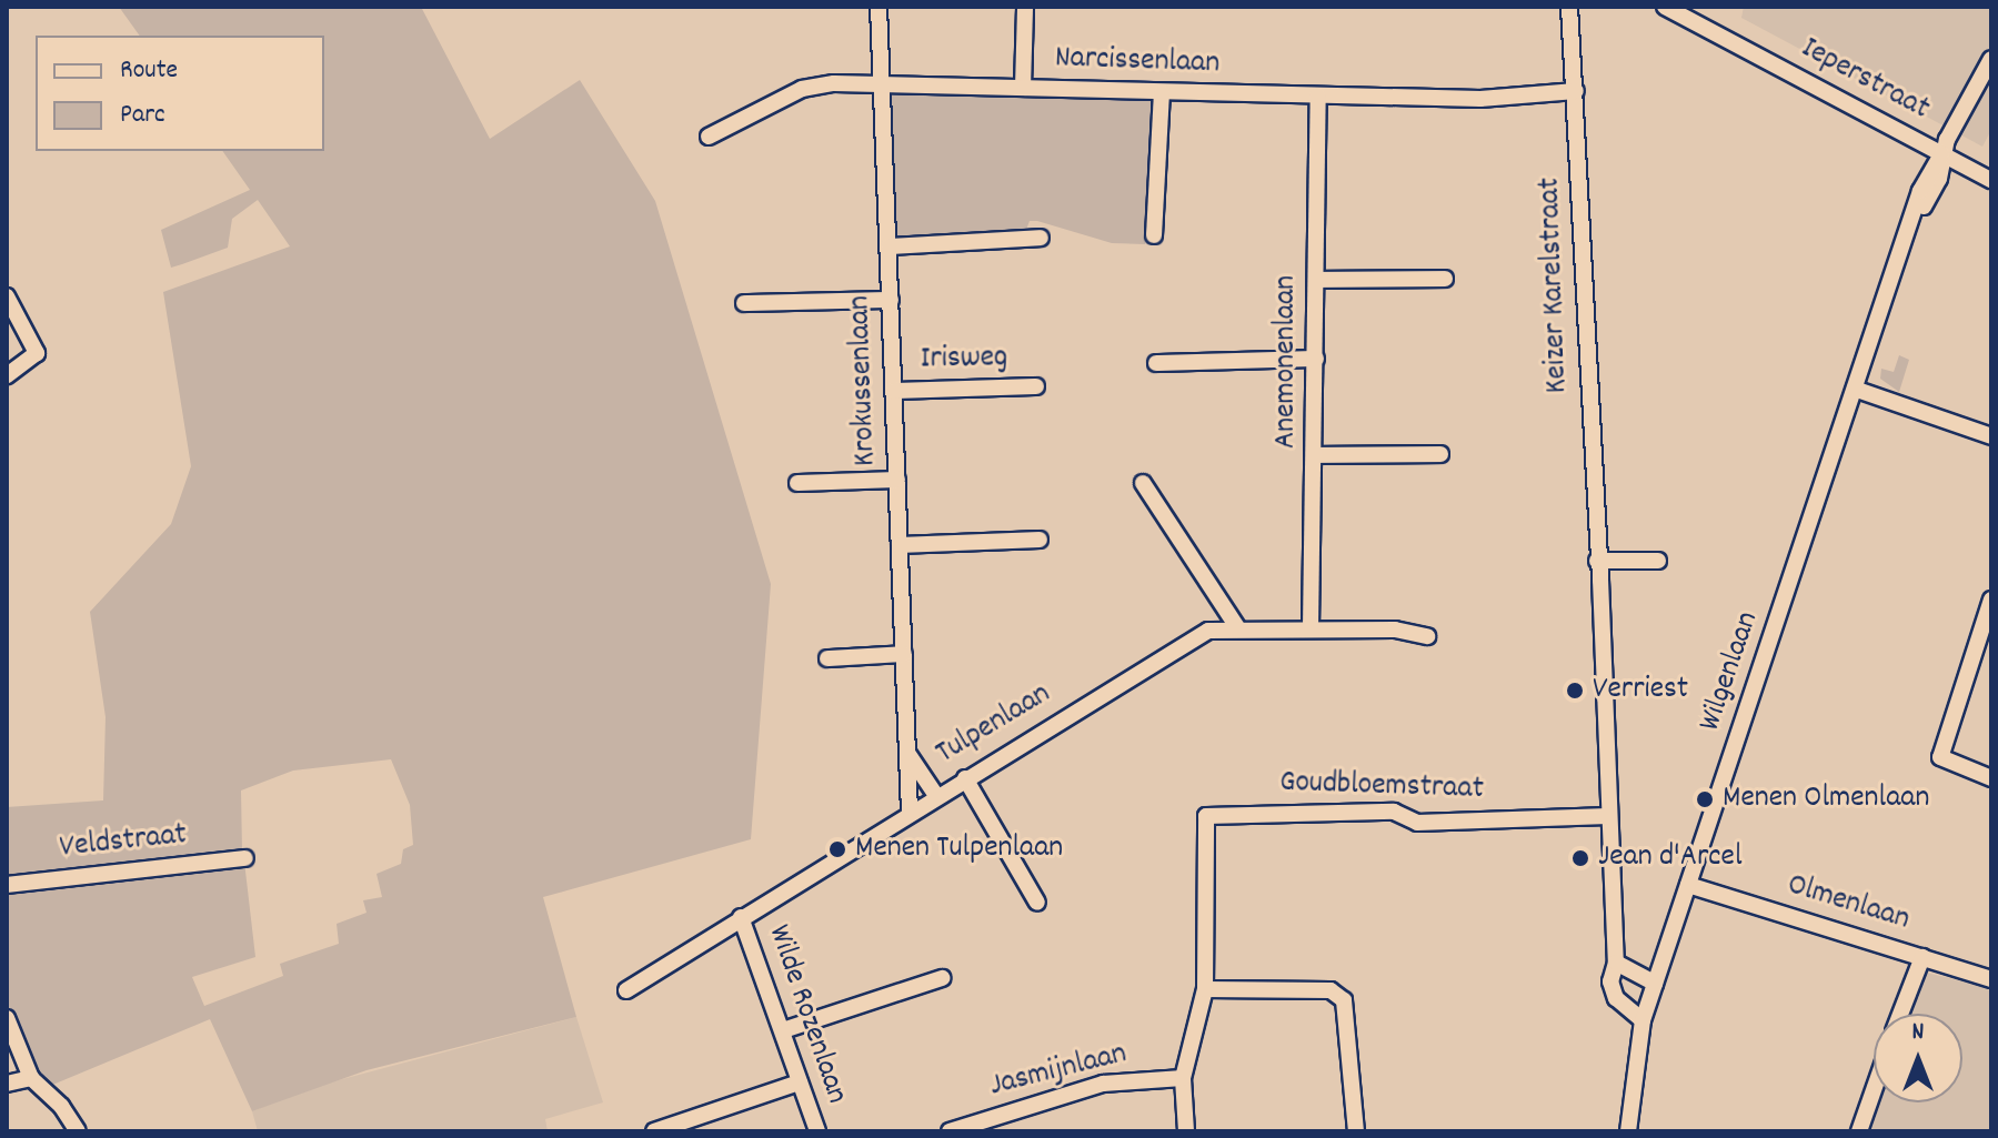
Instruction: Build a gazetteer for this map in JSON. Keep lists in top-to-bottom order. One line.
{"streets":{"street":["Narcissenlaan","Ieperstraat","Keizer Karelstraat","Irisweg","Anemonenlaan","Krokussenlaan","Wilgenlaan","Tulpenlaan","Goudbloemstraat","Veldstraat","Olmenlaan","Wilde Rozenlaan","Jasmijnlaan"]},"crossings":[["Narcissenlaan","Keizer Karelstraat"],["Narcissenlaan","Anemonenlaan"],["Narcissenlaan","Krokussenlaan"],["Ieperstraat","Wilgenlaan"],["Keizer Karelstraat","Wilgenlaan"],["Keizer Karelstraat","Goudbloemstraat"],["Irisweg","Krokussenlaan"],["Anemonenlaan","Tulpenlaan"],["Krokussenlaan","Tulpenlaan"],["Wilgenlaan","Olmenlaan"],["Tulpenlaan","Wilde Rozenlaan"],["Goudbloemstraat","Jasmijnlaan"]],"places":["Verriest","Menen Olmenlaan","Menen Tulpenlaan","Jean d'Arcel"],"legend":["Route","Parc"],"north":"top"}
